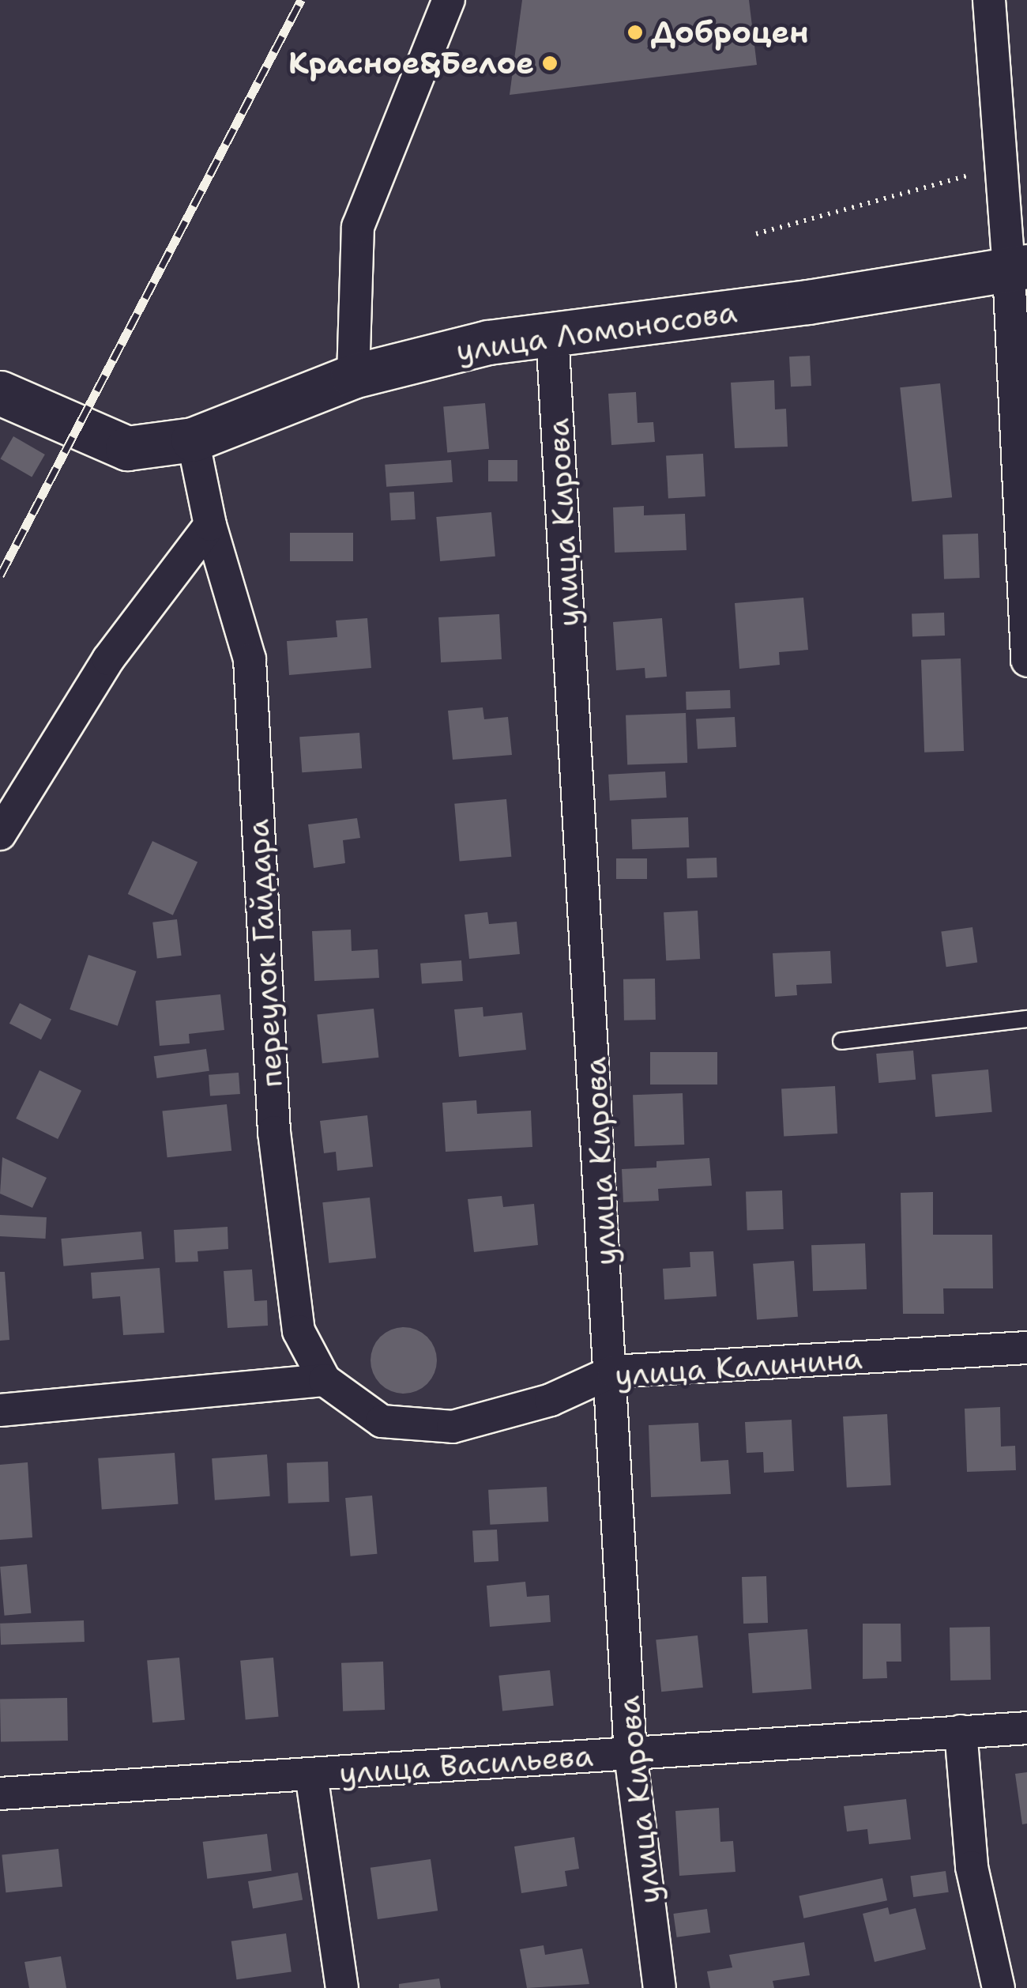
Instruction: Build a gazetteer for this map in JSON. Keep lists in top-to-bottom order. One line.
{"streets":{"main road":["улица Ломоносова"],"street":["улица Кирова","переулок Гайдара","улица Калинина","улица Васильева"]},"crossings":[["улица Ломоносова","улица Кирова"],["улица Ломоносова","переулок Гайдара"],["улица Кирова","улица Калинина"],["улица Кирова","улица Васильева"],["переулок Гайдара","улица Калинина"]],"places":["Доброцен","Красное&Белое"]}
